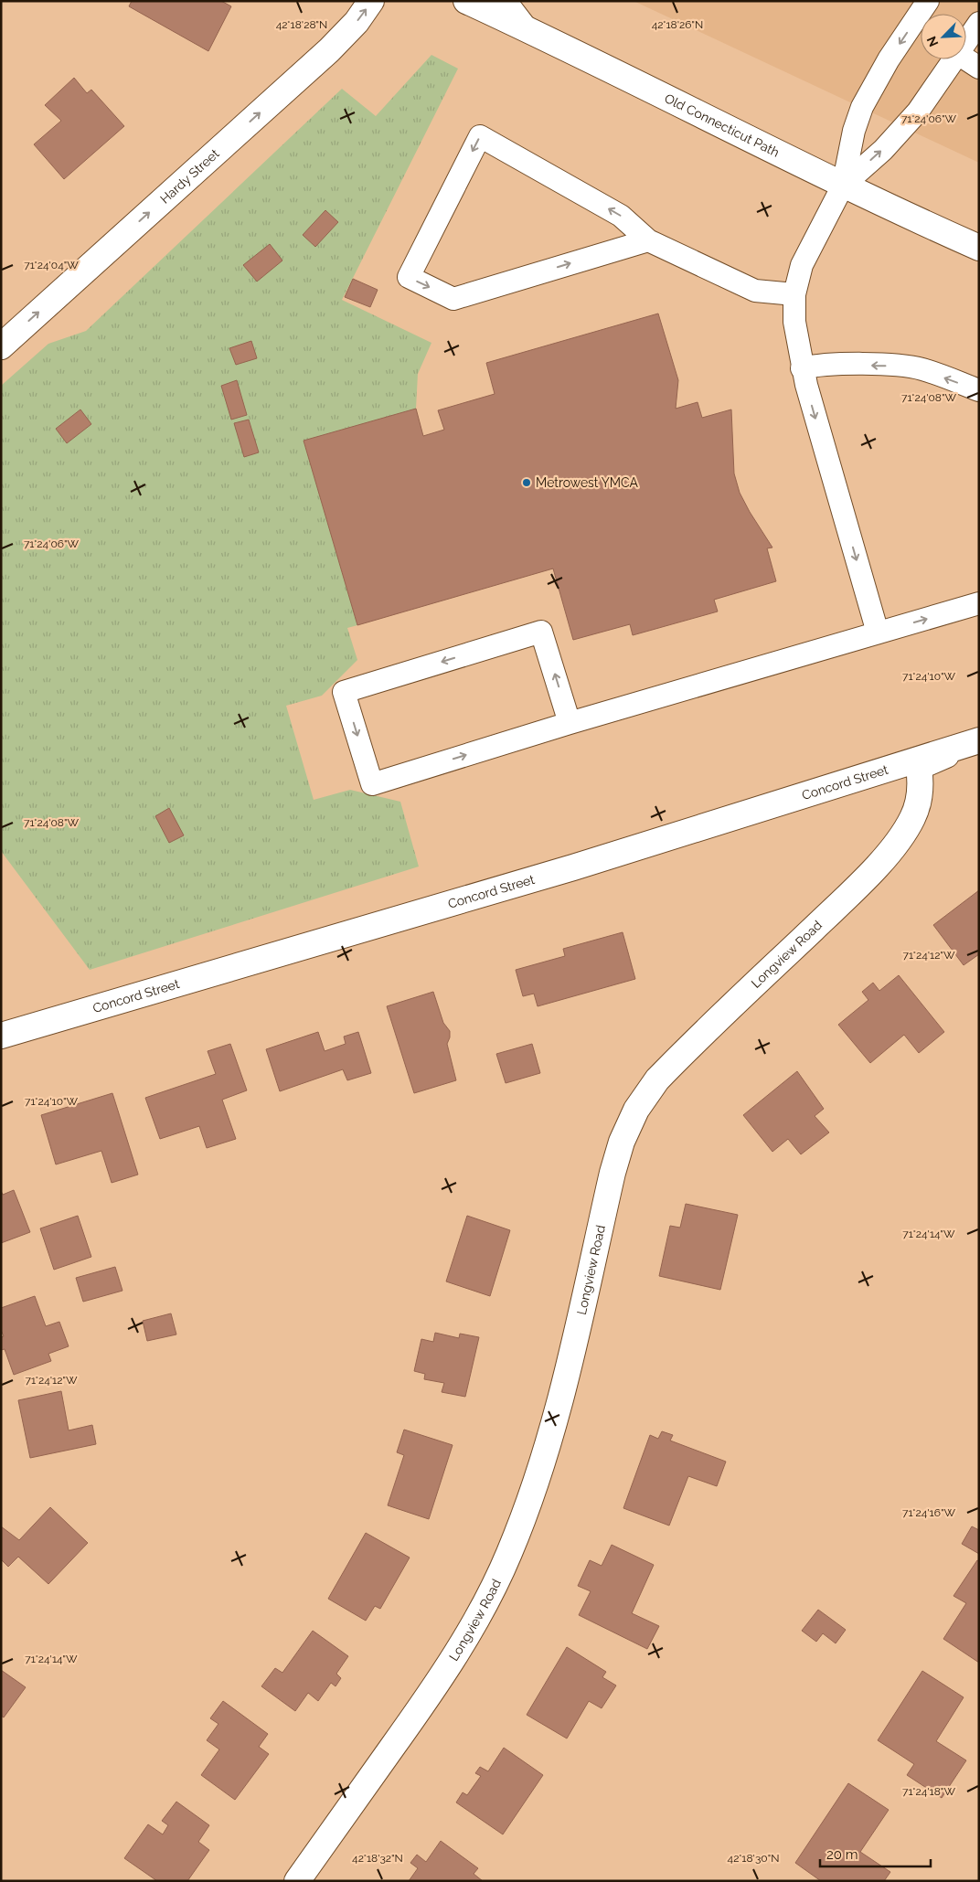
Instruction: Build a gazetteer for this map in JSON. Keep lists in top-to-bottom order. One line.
{"streets":{"street":["Old Connecticut Path","Hardy Street","Concord Street","Longview Road"]},"crossings":[["Concord Street","Longview Road"]],"one_way":["Hardy Street"],"places":["Metrowest YMCA"],"scale_bar":"20 m","north":"bottom left","coordinates":["42°18'26\"N","42°18'28\"N","71°24'06\"W","71°24'04\"W","71°24'08\"W","71°24'10\"W","71°24'12\"W","71°24'14\"W","71°24'16\"W","71°24'18\"W","42°18'32\"N","42°18'30\"N"]}
